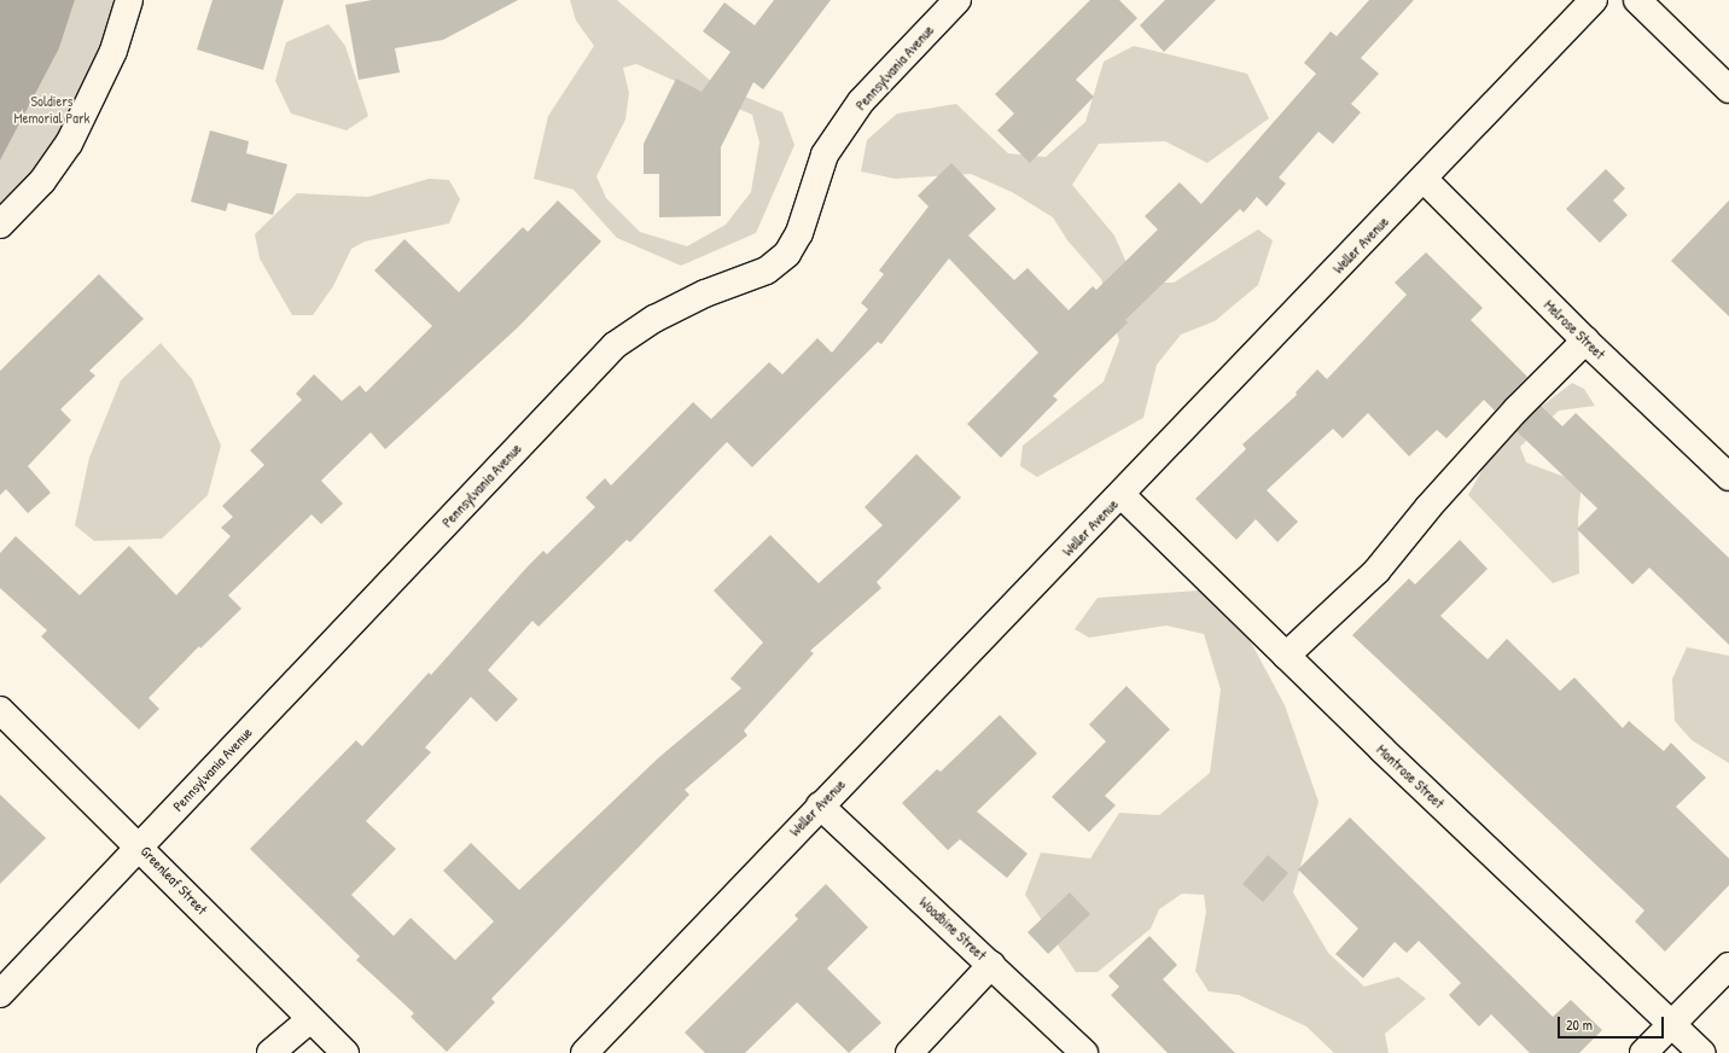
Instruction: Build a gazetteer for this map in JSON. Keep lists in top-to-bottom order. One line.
{"streets":{"street":["Pennsylvania Avenue","Weller Avenue","Melrose Street","Montrose Street","Greenleaf Street","Woodbine Street"]},"crossings":[["Pennsylvania Avenue","Greenleaf Street"],["Weller Avenue","Melrose Street"],["Weller Avenue","Montrose Street"],["Weller Avenue","Woodbine Street"]],"parks":["Soldiers Memorial Park"],"scale_bar":"20 m"}
